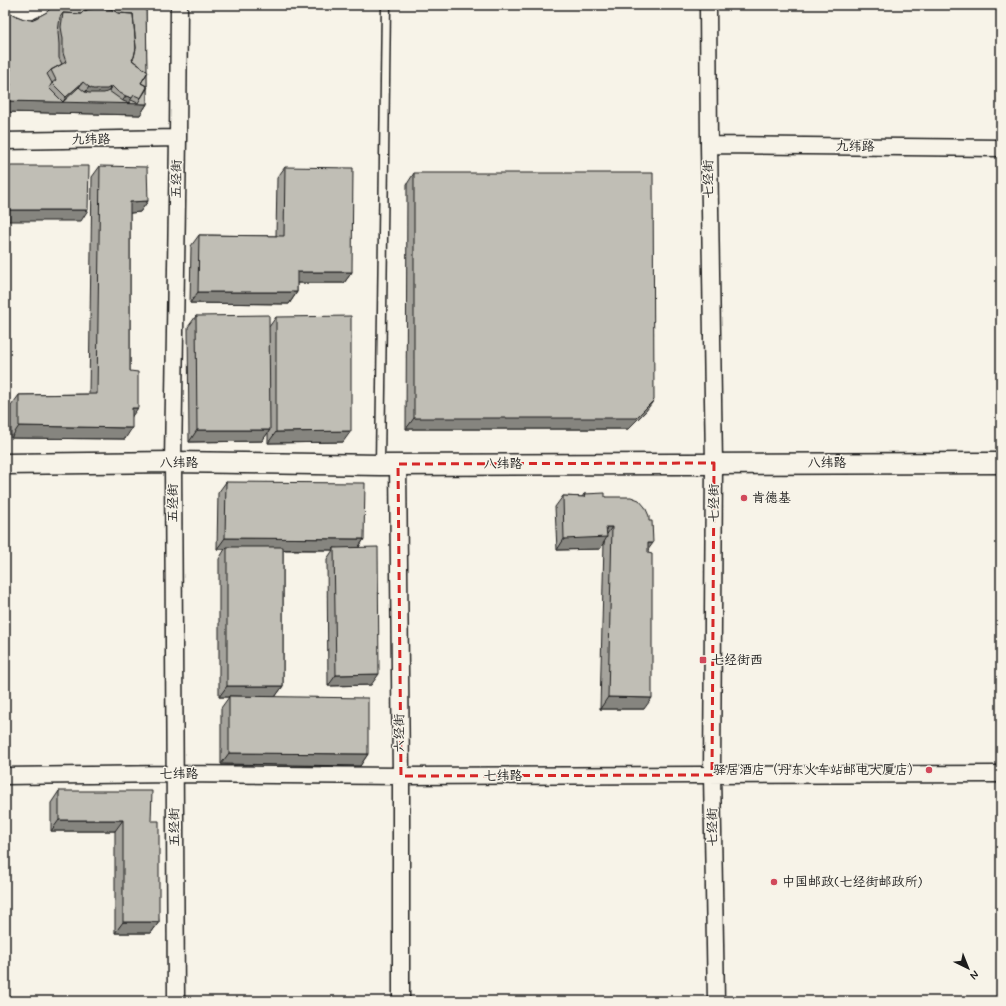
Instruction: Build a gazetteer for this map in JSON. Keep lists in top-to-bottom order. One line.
{"streets":{"street":["九纬路","五经街","七经街","八纬路","六经街","七纬路"]},"crossings":[["九纬路","五经街"],["九纬路","七经街"],["五经街","八纬路"],["五经街","七纬路"],["七经街","八纬路"],["七经街","七纬路"],["八纬路","六经街"],["六经街","七纬路"]],"places":{"other":["肯德基","驿居酒店（丹东火车站邮电大厦店）","中国邮政(七经街邮政所)"],"transit":["七经街西"]},"north":"bottom right"}
